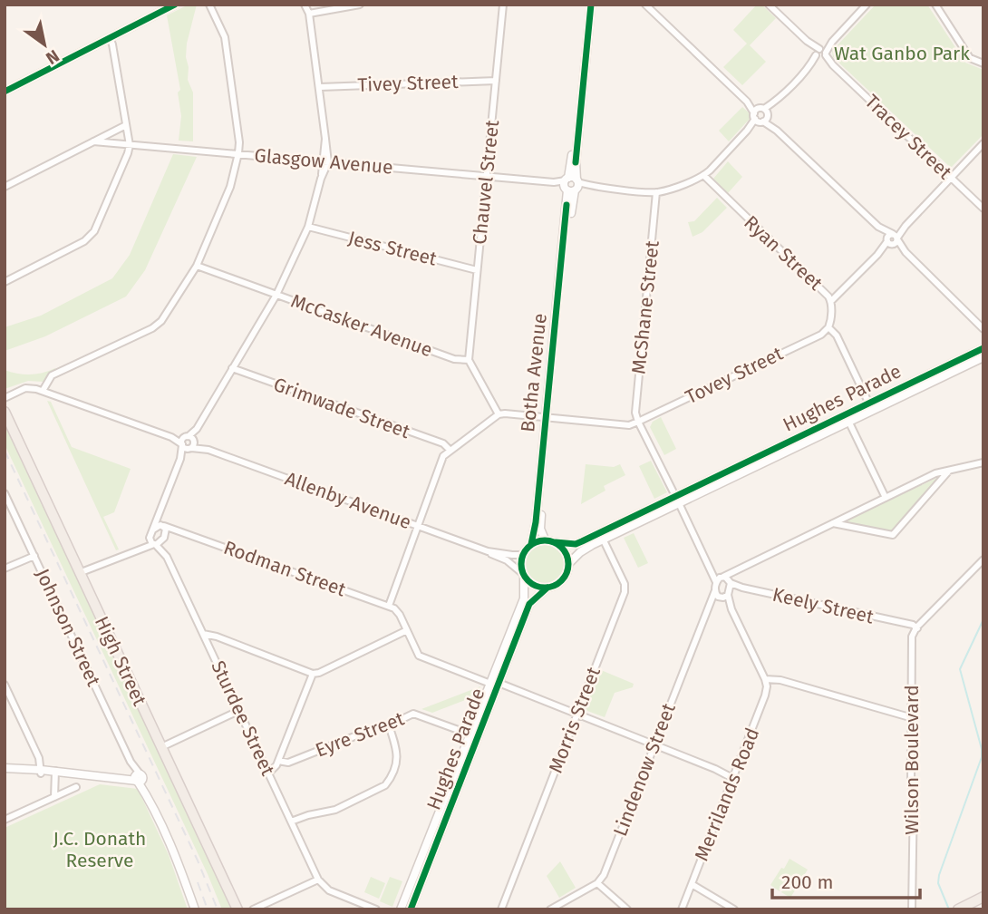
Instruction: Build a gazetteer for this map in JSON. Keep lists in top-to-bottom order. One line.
{"streets":{"main road":["High Street"],"street":["Tivey Street","Tracey Street","Glasgow Avenue","Chauvel Street","Jess Street","Ryan Street","McShane Street","McCasker Avenue","Botha Avenue","Tovey Street","Hughes Parade","Grimwade Street","Allenby Avenue","Rodman Street","Keely Street","Johnson Street","Sturdee Street","Morris Street","Eyre Street","Wilson Boulevard","Lindenow Street","Merrilands Road"]},"crossings":[["Tivey Street","Chauvel Street"],["Tracey Street","Glasgow Avenue"],["Glasgow Avenue","Chauvel Street"],["Glasgow Avenue","Ryan Street"],["Glasgow Avenue","McShane Street"],["Glasgow Avenue","Botha Avenue"],["Chauvel Street","Jess Street"],["Chauvel Street","McCasker Avenue"],["Ryan Street","Tovey Street"],["McShane Street","Tovey Street"],["Botha Avenue","Hughes Parade"],["Botha Avenue","Allenby Avenue"],["Hughes Parade","Allenby Avenue"],["Hughes Parade","Morris Street"],["Hughes Parade","Eyre Street"],["Keely Street","Wilson Boulevard"],["Keely Street","Lindenow Street"],["Sturdee Street","Eyre Street"]],"parks":["Wat Ganbo Park","J.C. Donath Reserve"],"scale_bar":"200 m","north":"bottom right"}
